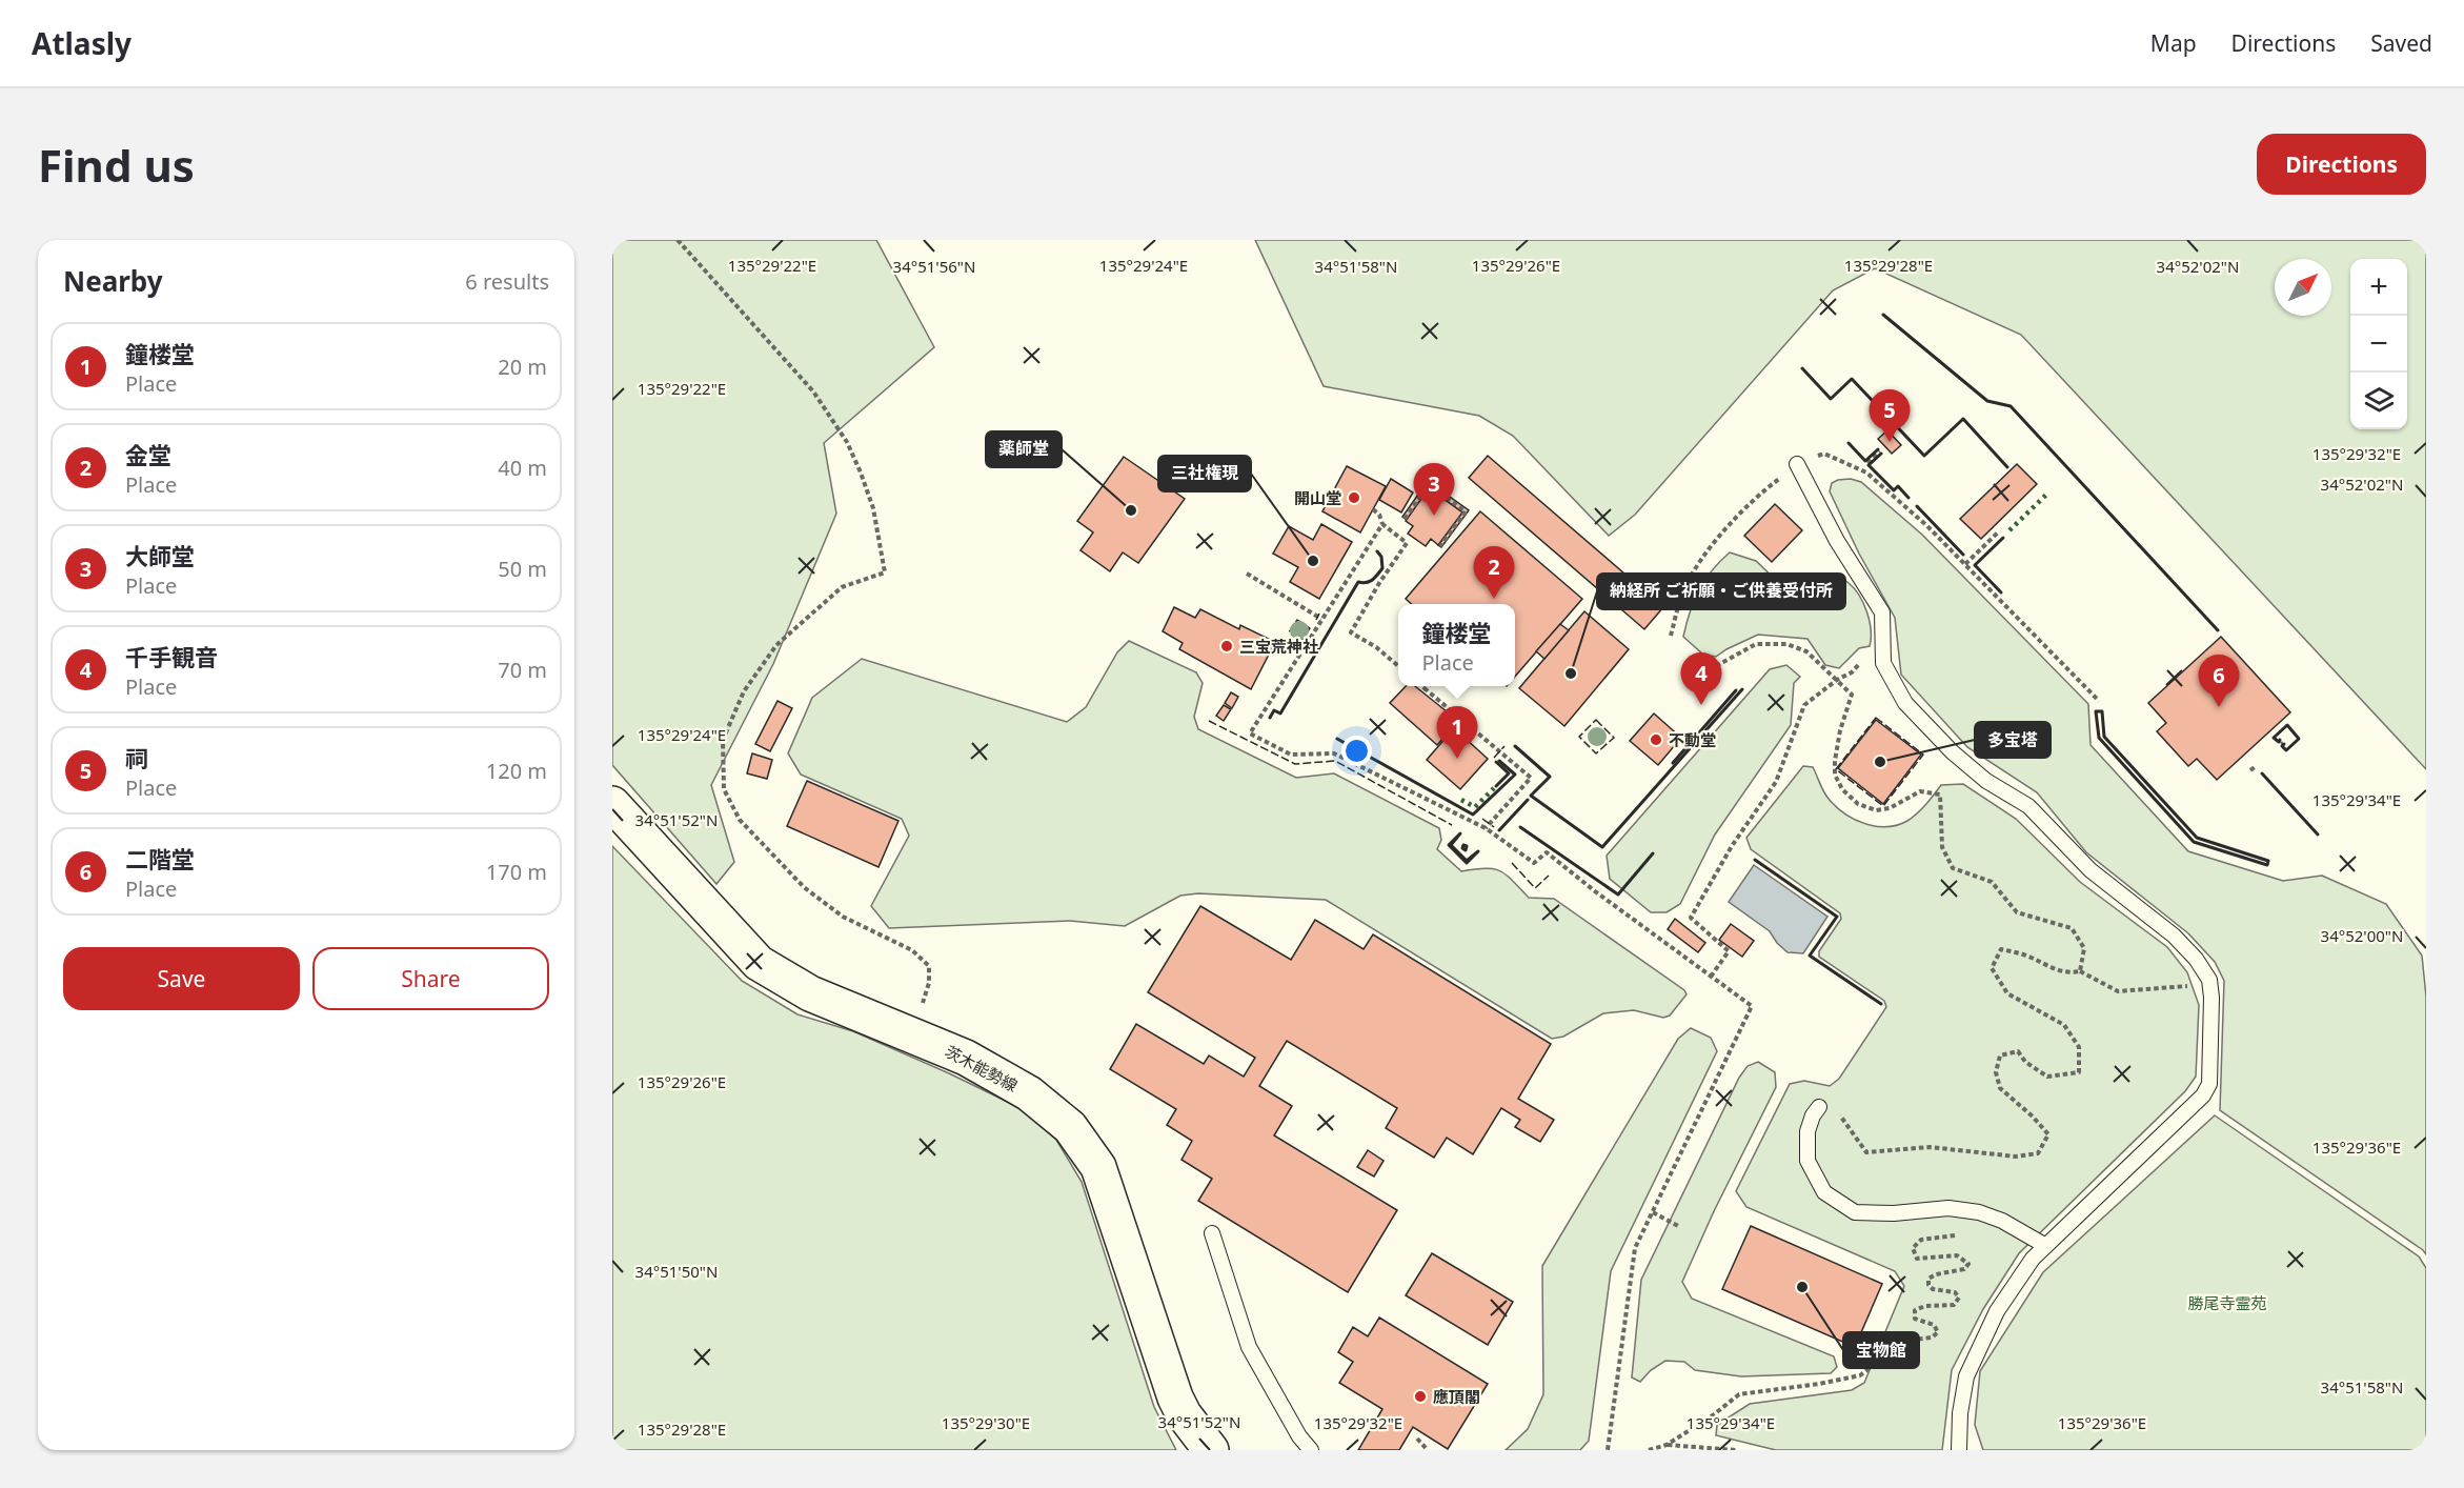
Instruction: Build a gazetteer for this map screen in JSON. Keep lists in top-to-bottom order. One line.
{"streets":{"main road":["茨木能勢線"]},"parks":["勝尾寺霊苑"],"places":["開山堂","薬師堂","三社権現","三宝荒神社","納経所 ご祈願・ご供養受付所","不動堂","多宝塔","宝物館","應頂閣"],"north":"top right","page":{"header":"Atlasly","nav":["Map","Directions","Saved"],"buttons":["Directions",["Save","Share"]],"title":"Find us","heading":["Nearby","6 results"],"map_buttons":["+","−"],"list":[{"mark":"1","name":"鐘楼堂","note":"Place","value":"20 m"},{"mark":"2","name":"金堂","note":"Place","value":"40 m"},{"mark":"3","name":"大師堂","note":"Place","value":"50 m"},{"mark":"4","name":"千手観音","note":"Place","value":"70 m"},{"mark":"5","name":"祠","note":"Place","value":"120 m"},{"mark":"6","name":"二階堂","note":"Place","value":"170 m"}],"pins":["5","3","2","4","6","1"],"popup":["鐘楼堂","Place"]},"coordinates":["135°29'22\"E","135°29'24\"E","135°29'26\"E","135°29'28\"E","34°51'58\"N","34°52'02\"N","34°51'56\"N","135°29'32\"E","135°29'34\"E","34°51'52\"N","34°52'00\"N","135°29'36\"E","34°51'50\"N","135°29'30\"E"]}
